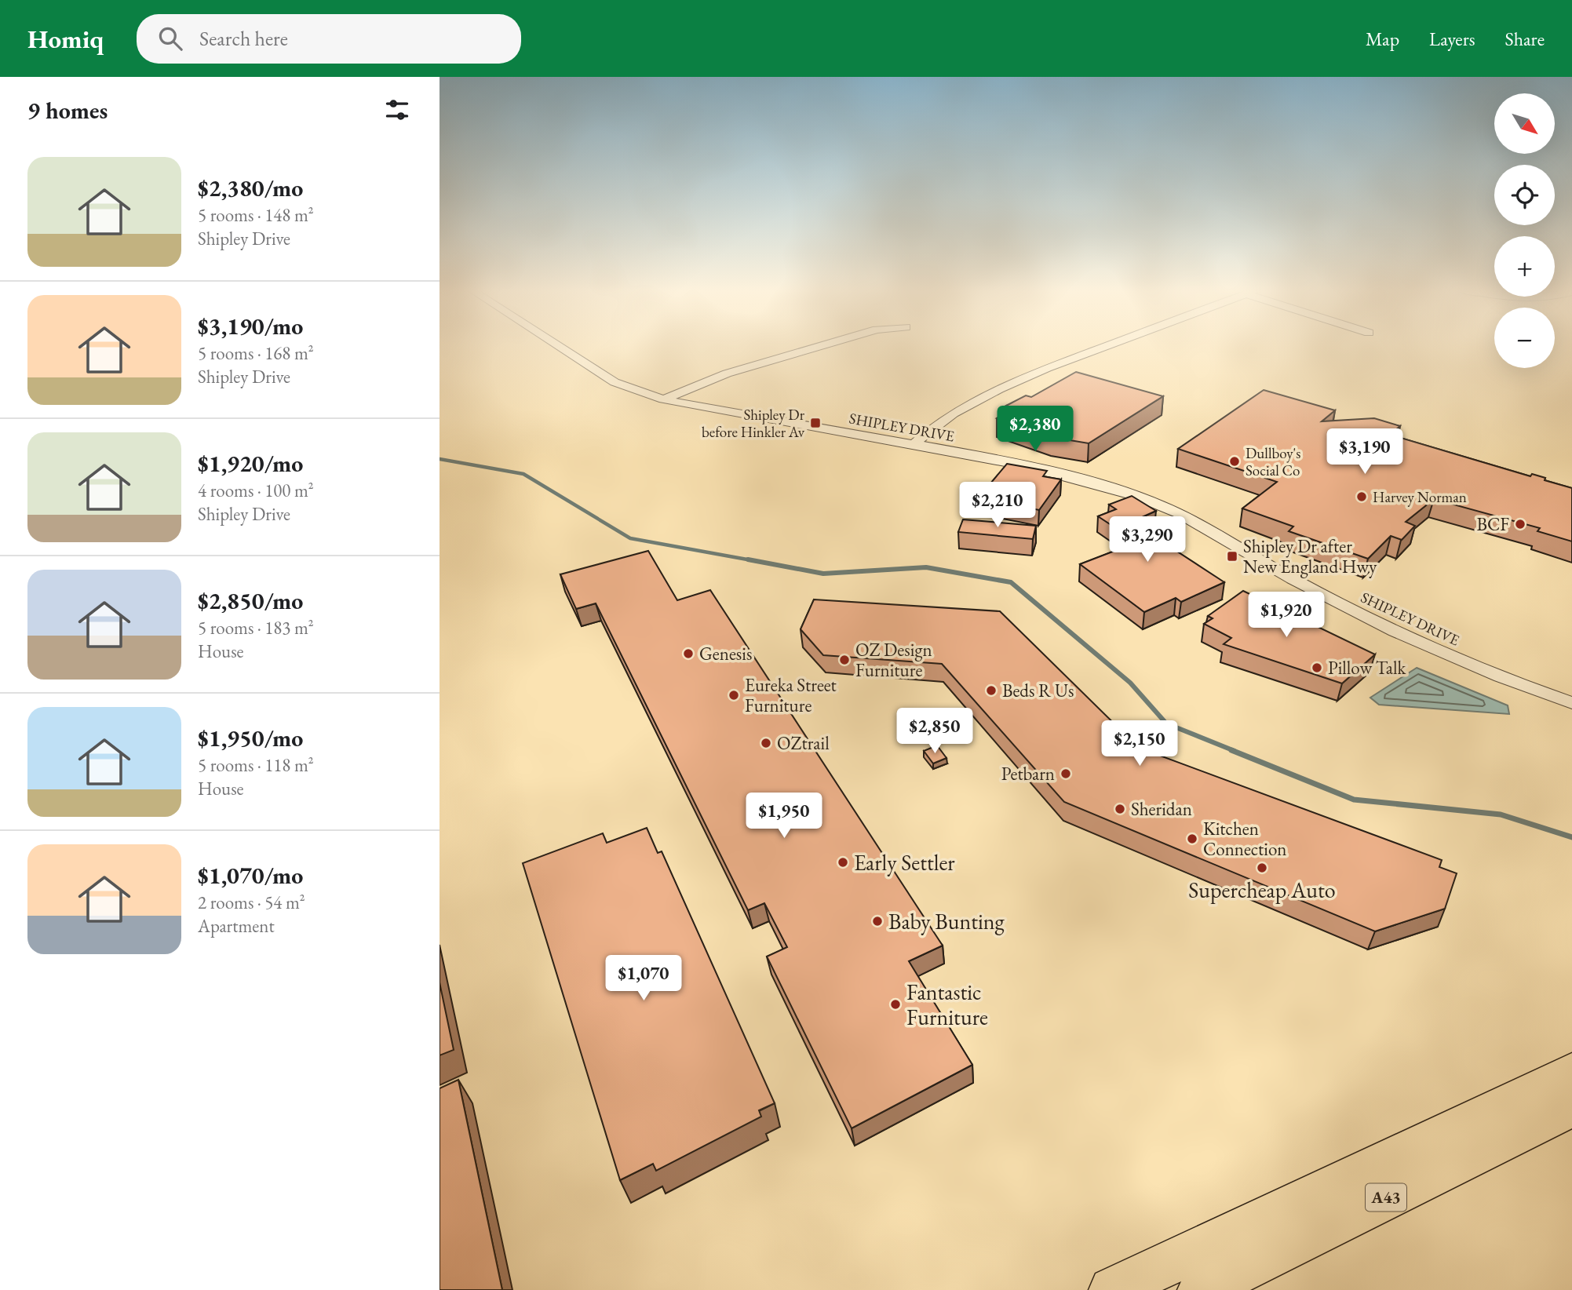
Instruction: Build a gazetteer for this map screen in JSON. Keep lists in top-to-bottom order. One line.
{"streets":{"highway":["A43"],"street":["SHIPLEY DRIVE"]},"places":{"transit":["Shipley Dr before Hinkler Av","Shipley Dr after New England Hwy"],"other":["Dullboy's Social Co","Harvey Norman","BCF","Genesis","OZ Design Furniture","Pillow Talk","Beds R Us","Eureka Street Furniture","OZtrail","Petbarn","Sheridan","Kitchen Connection","Early Settler","Supercheap Auto","Baby Bunting","Fantastic Furniture"]},"north":"bottom right","page":{"header":"Homiq","search":"Search here","nav":["Map","Layers","Share"],"heading":"9 homes","map_buttons":["+","−"],"list":[{"name":"$2,380/mo","note":"5 rooms · 148 m² · Shipley Drive"},{"name":"$3,190/mo","note":"5 rooms · 168 m² · Shipley Drive"},{"name":"$1,920/mo","note":"4 rooms · 100 m² · Shipley Drive"},{"name":"$2,850/mo","note":"5 rooms · 183 m² · House"},{"name":"$1,950/mo","note":"5 rooms · 118 m² · House"},{"name":"$1,070/mo","note":"2 rooms · 54 m² · Apartment"}],"price":["$2,380","$3,190","$2,210","$3,290","$1,920","$2,850","$2,150","$1,950","$1,070"]}}
